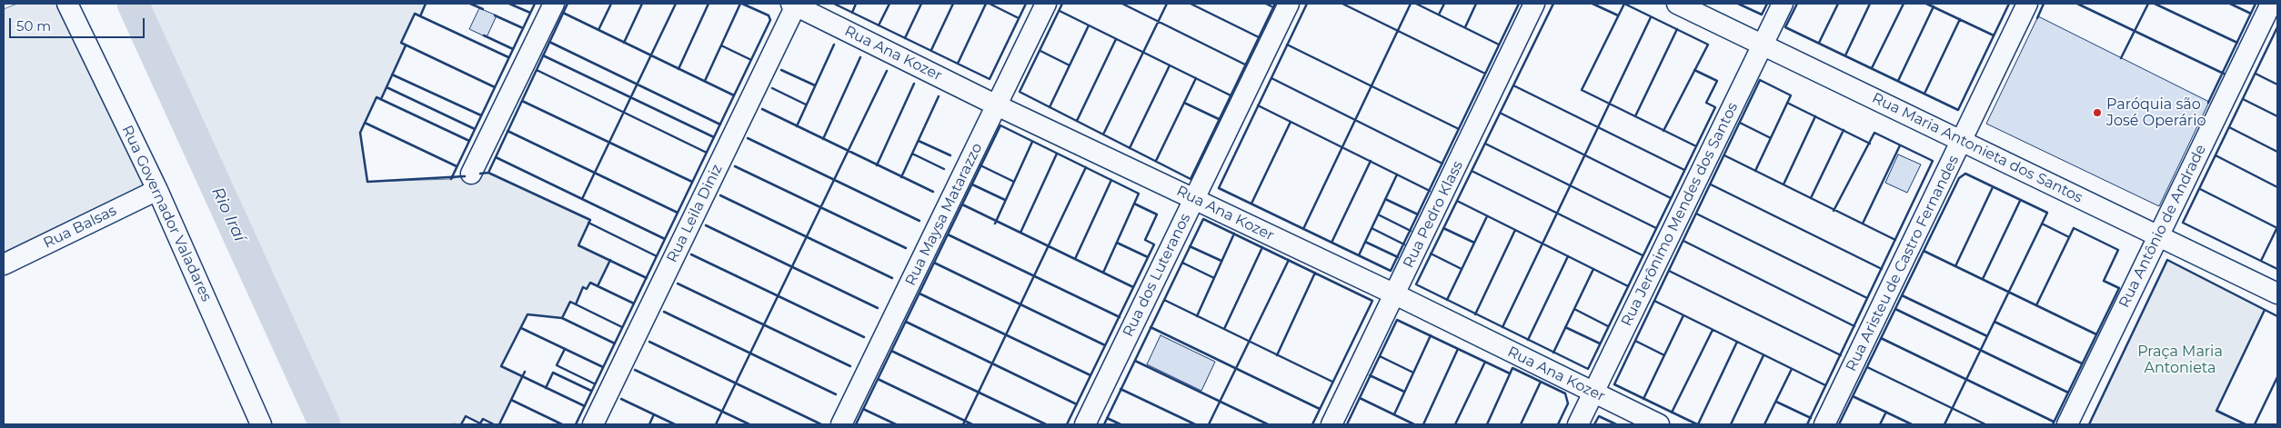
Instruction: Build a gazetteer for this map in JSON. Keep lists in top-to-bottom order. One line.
{"streets":{"street":["Rua Ana Kozer","Rua Maria Antonieta dos Santos","Rua Governador Valadares","Rua Leila Diniz","Rua Maysa Matarazzo","Rua Pedro Klass","Rua Jerônimo Mendes dos Santos","Rua Antônio de Andrade","Rua Balsas","Rua Aristeu de Castro Fernandes","Rua dos Luteranos"]},"crossings":[["Rua Ana Kozer","Rua Leila Diniz"],["Rua Ana Kozer","Rua Maysa Matarazzo"],["Rua Ana Kozer","Rua Pedro Klass"],["Rua Ana Kozer","Rua Jerônimo Mendes dos Santos"],["Rua Ana Kozer","Rua dos Luteranos"],["Rua Maria Antonieta dos Santos","Rua Jerônimo Mendes dos Santos"],["Rua Maria Antonieta dos Santos","Rua Antônio de Andrade"],["Rua Maria Antonieta dos Santos","Rua Aristeu de Castro Fernandes"],["Rua Governador Valadares","Rua Balsas"]],"water":["Rio Iraí"],"parks":["Praça Maria Antonieta"],"places":["Paróquia são José Operário"],"scale_bar":"50 m"}
